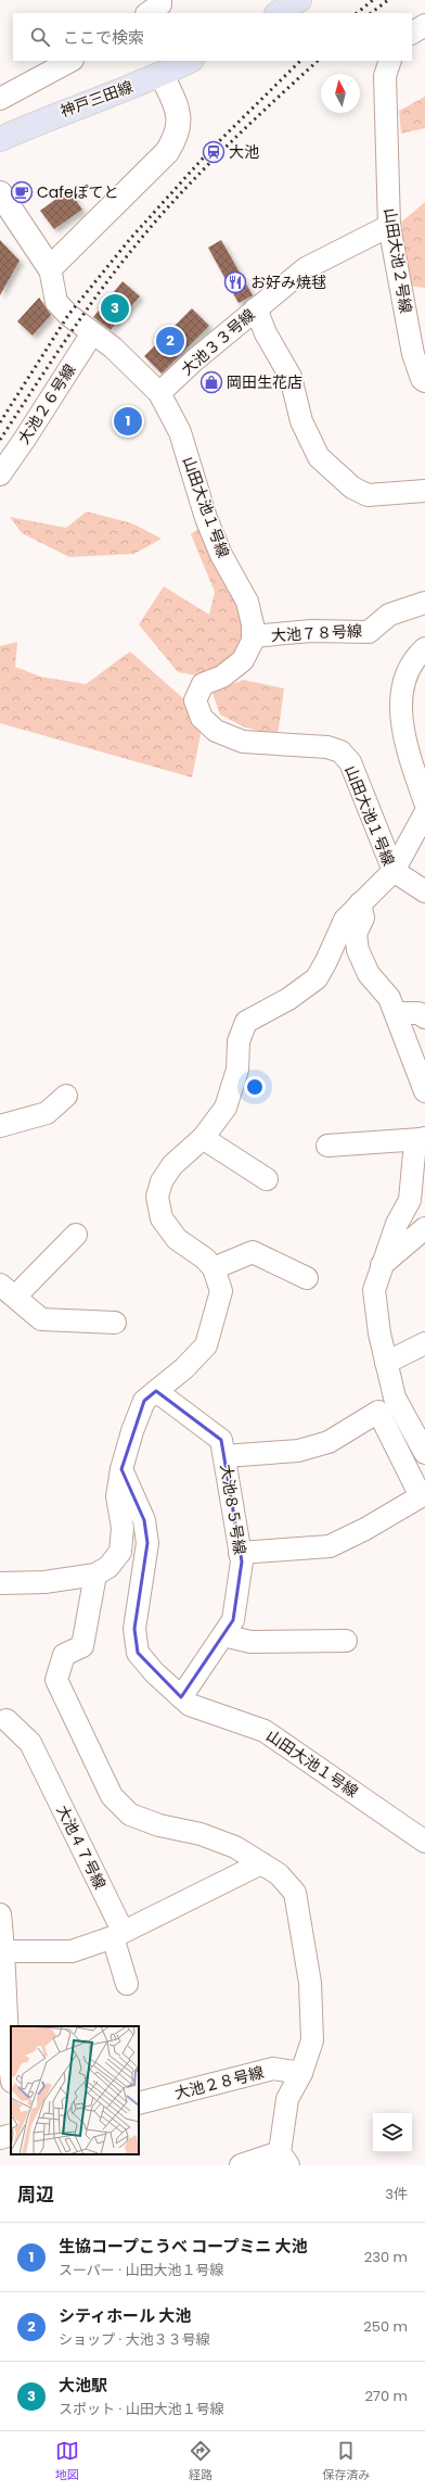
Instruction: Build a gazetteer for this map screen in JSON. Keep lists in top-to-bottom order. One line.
{"streets":{"main road":["神戸三田線"],"street":["山田大池２号線","大池３３号線","大池２６号線","山田大池１号線","大池７８号線","大池８５号線","大池４７号線","大池２８号線"]},"crossings":[["山田大池２号線","大池３３号線"],["大池３３号線","山田大池１号線"],["大池２６号線","山田大池１号線"],["山田大池１号線","大池７８号線"],["山田大池１号線","大池８５号線"]],"places":{"station":["大池"],"cafe":["Cafeぽてと"],"restaurant":["お好み焼毬"],"shop":["岡田生花店"]},"north":"top","page":{"search":"ここで検索","pins":["3","2","1"],"heading":["周辺","3件"],"list":[{"mark":"1","name":"生協コープこうべ コープミニ 大池","note":"スーパー · 山田大池１号線","value":"230 m"},{"mark":"2","name":"シティホール 大池","note":"ショップ · 大池３３号線","value":"250 m"},{"mark":"3","name":"大池駅","note":"スポット · 山田大池１号線","value":"270 m"}],"nav":["地図","経路","保存済み"]}}
